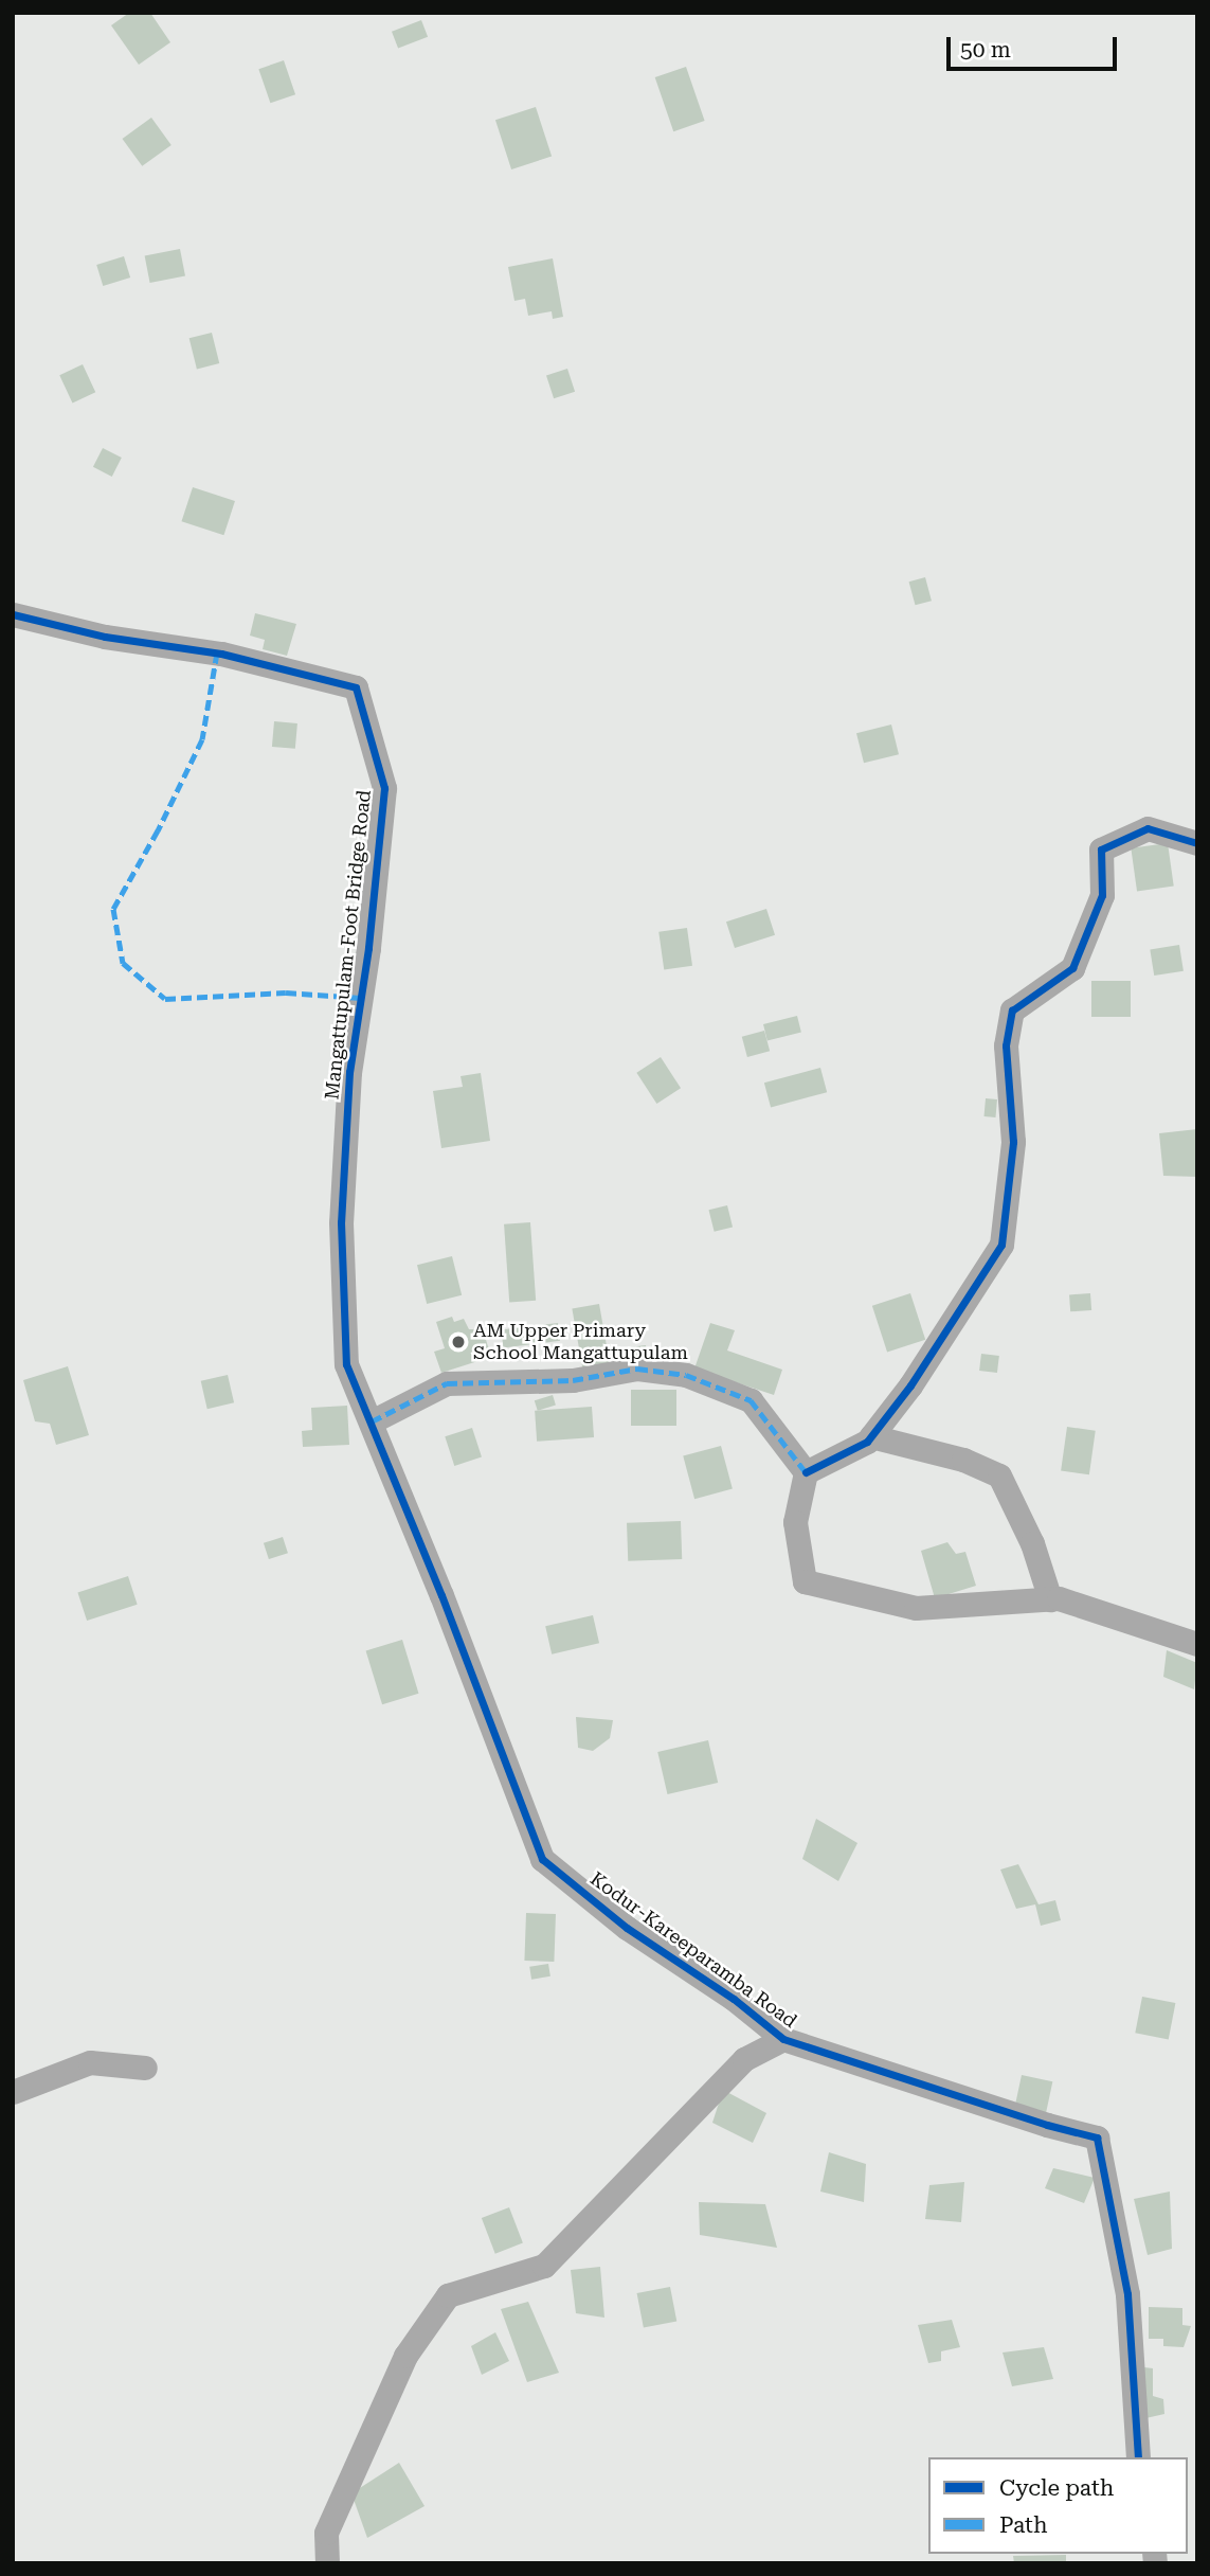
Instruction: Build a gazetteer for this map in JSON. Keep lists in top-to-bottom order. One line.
{"streets":{"street":["Mangattupulam-Foot Bridge Road","Kodur-Kareeparamba Road"]},"crossings":[["Mangattupulam-Foot Bridge Road","Kodur-Kareeparamba Road"]],"places":["AM Upper Primary School Mangattupulam"],"legend":["Cycle path","Path"],"scale_bar":"50 m"}
